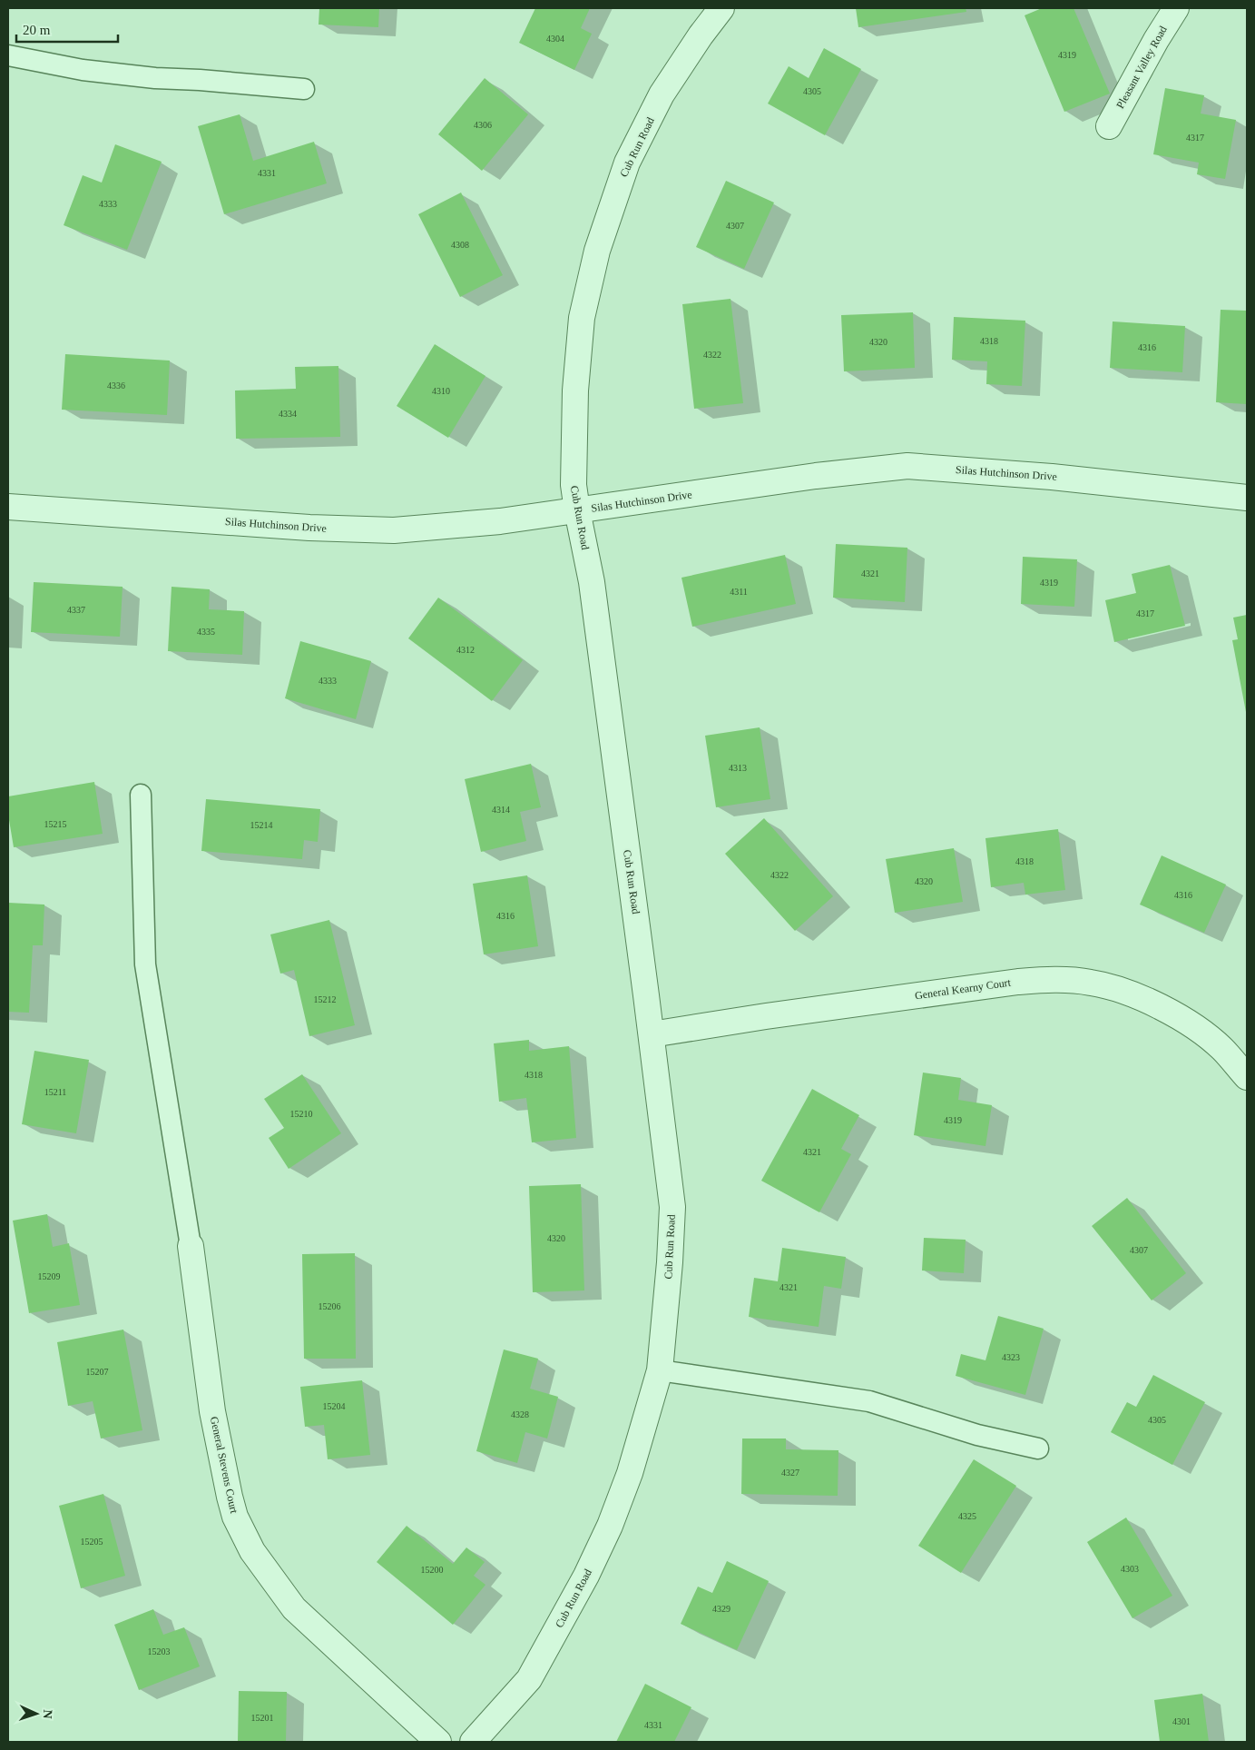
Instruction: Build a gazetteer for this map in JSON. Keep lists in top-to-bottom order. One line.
{"streets":{"street":["Pleasant Valley Road","Cub Run Road","Silas Hutchinson Drive","General Kearny Court","General Stevens Court"]},"crossings":[["Cub Run Road","Silas Hutchinson Drive"],["Cub Run Road","General Kearny Court"]],"house_numbers":["4304","4319","4305","4306","4317","4331","4333","4307","4308","4318","4320","4316","4322","4336","4310","4334","4321","4319","4311","4337","4317","4335","4312","4333","4313","4314","15215","15214","4318","4322","4320","4316","4316","15212","4318","15211","15210","4319","4321","4320","4307","15209","4321","15206","4323","15207","15204","4328","4305","4327","4325","15205","4303","15200","4329","15203","15201","4301","4331"],"scale_bar":"20 m","north":"right"}
